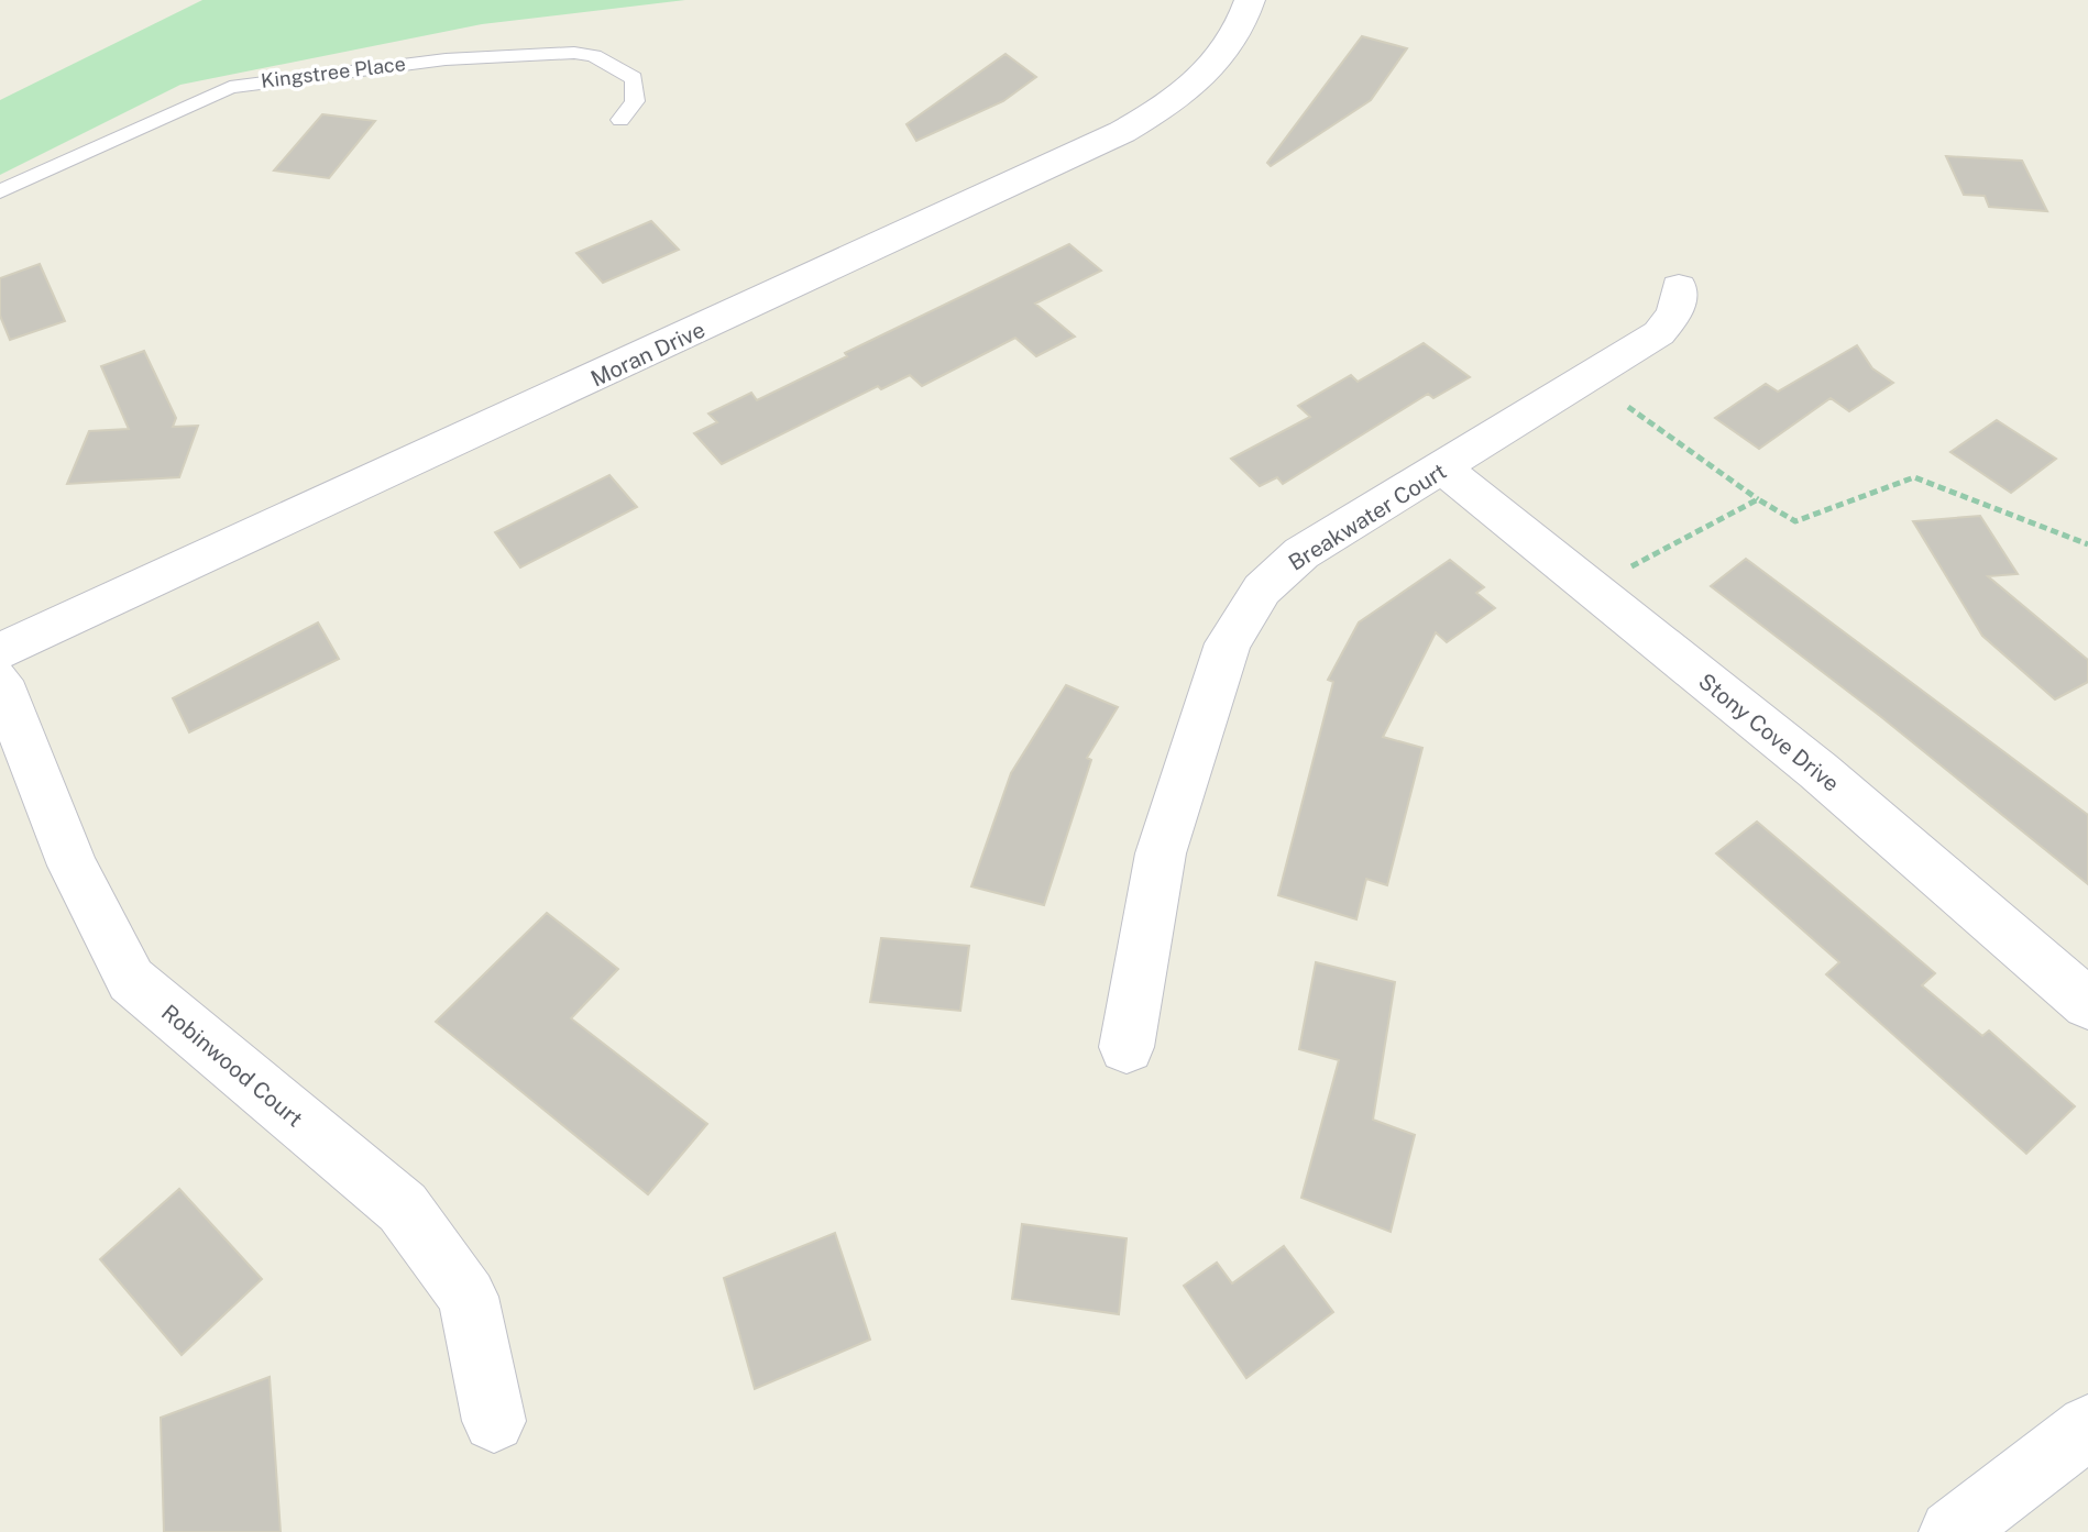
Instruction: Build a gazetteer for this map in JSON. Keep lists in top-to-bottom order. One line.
{"streets":{"street":["Moran Drive","Breakwater Court","Stony Cove Drive","Robinwood Court"],"lane":["Kingstree Place"]},"crossings":[["Breakwater Court","Stony Cove Drive"]]}
